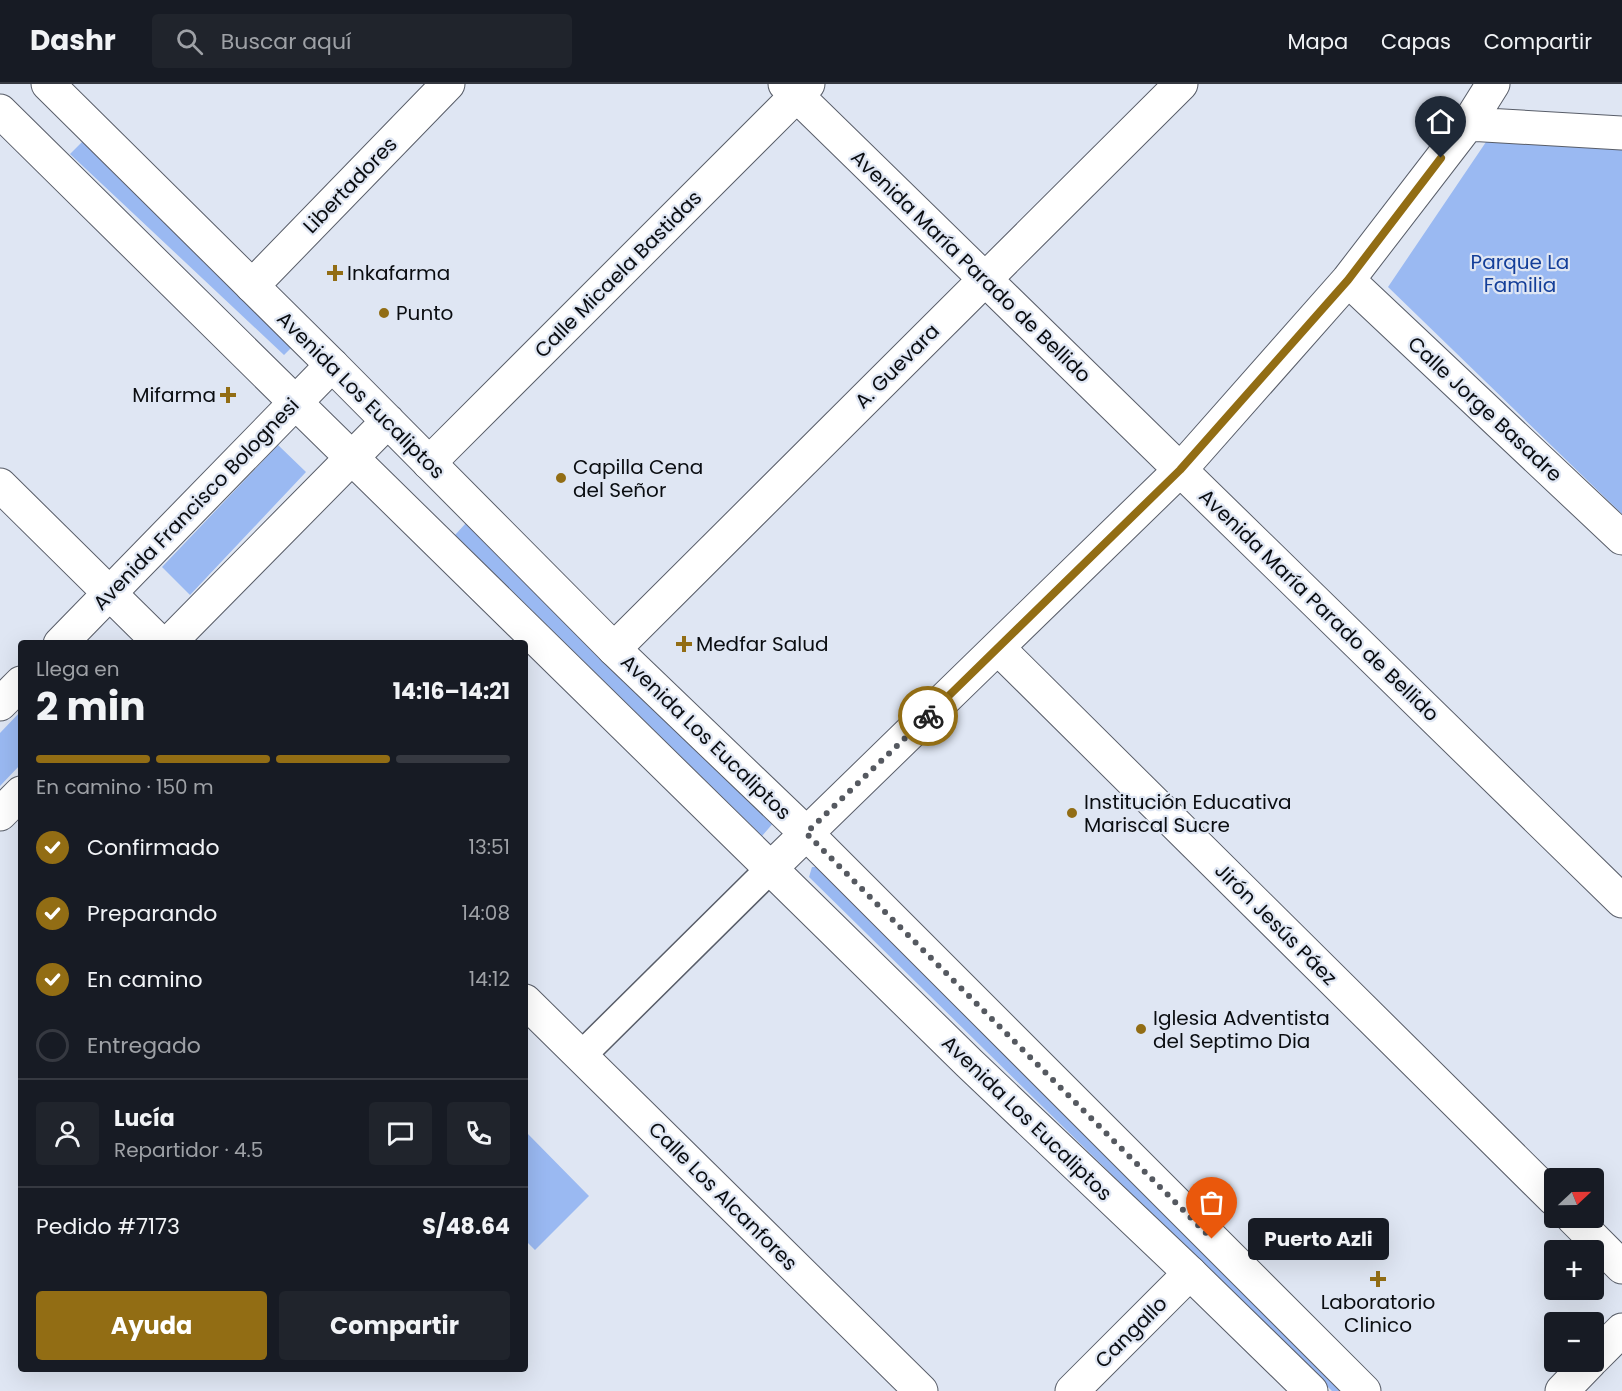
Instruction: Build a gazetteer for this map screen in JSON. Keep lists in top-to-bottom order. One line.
{"streets":{"street":["Libertadores","Avenida María Parado de Bellido","Calle Micaela Bastidas","A. Guevara","Avenida Los Eucaliptos","Calle Jorge Basadre","Avenida Francisco Bolognesi","Jirón Jesús Páez","Calle Los Alcanfores","Cangallo"]},"crossings":[["Libertadores","Avenida Los Eucaliptos"],["Avenida María Parado de Bellido","Calle Micaela Bastidas"],["Avenida María Parado de Bellido","A. Guevara"],["Calle Micaela Bastidas","Avenida Los Eucaliptos"],["A. Guevara","Avenida Los Eucaliptos"],["Avenida Los Eucaliptos","Avenida Francisco Bolognesi"],["Avenida Los Eucaliptos","Cangallo"]],"parks":["Parque La Familia"],"places":{"health":["Inkafarma","Mifarma","Medfar Salud","Laboratorio Clinico"],"other":["Punto","Capilla Cena del Señor","Institución Educativa Mariscal Sucre","Iglesia Adventista del Septimo Dia","Puerto Azli"]},"north":"right","page":{"header":"Dashr","search":"Buscar aquí","nav":["Mapa","Capas","Compartir"],"heading":["2 min","Llega en","14:16–14:21"],"panel":["Lucía","Repartidor · 4.5","Pedido #7173","S/48.64"],"bar":"En camino · 150 m","list":[["Confirmado","13:51"],["Preparando","14:08"],["En camino","14:12"],"Entregado"],"map_buttons":["+","−"],"bubble":"Puerto Azli","buttons":["Ayuda","Compartir"]}}
